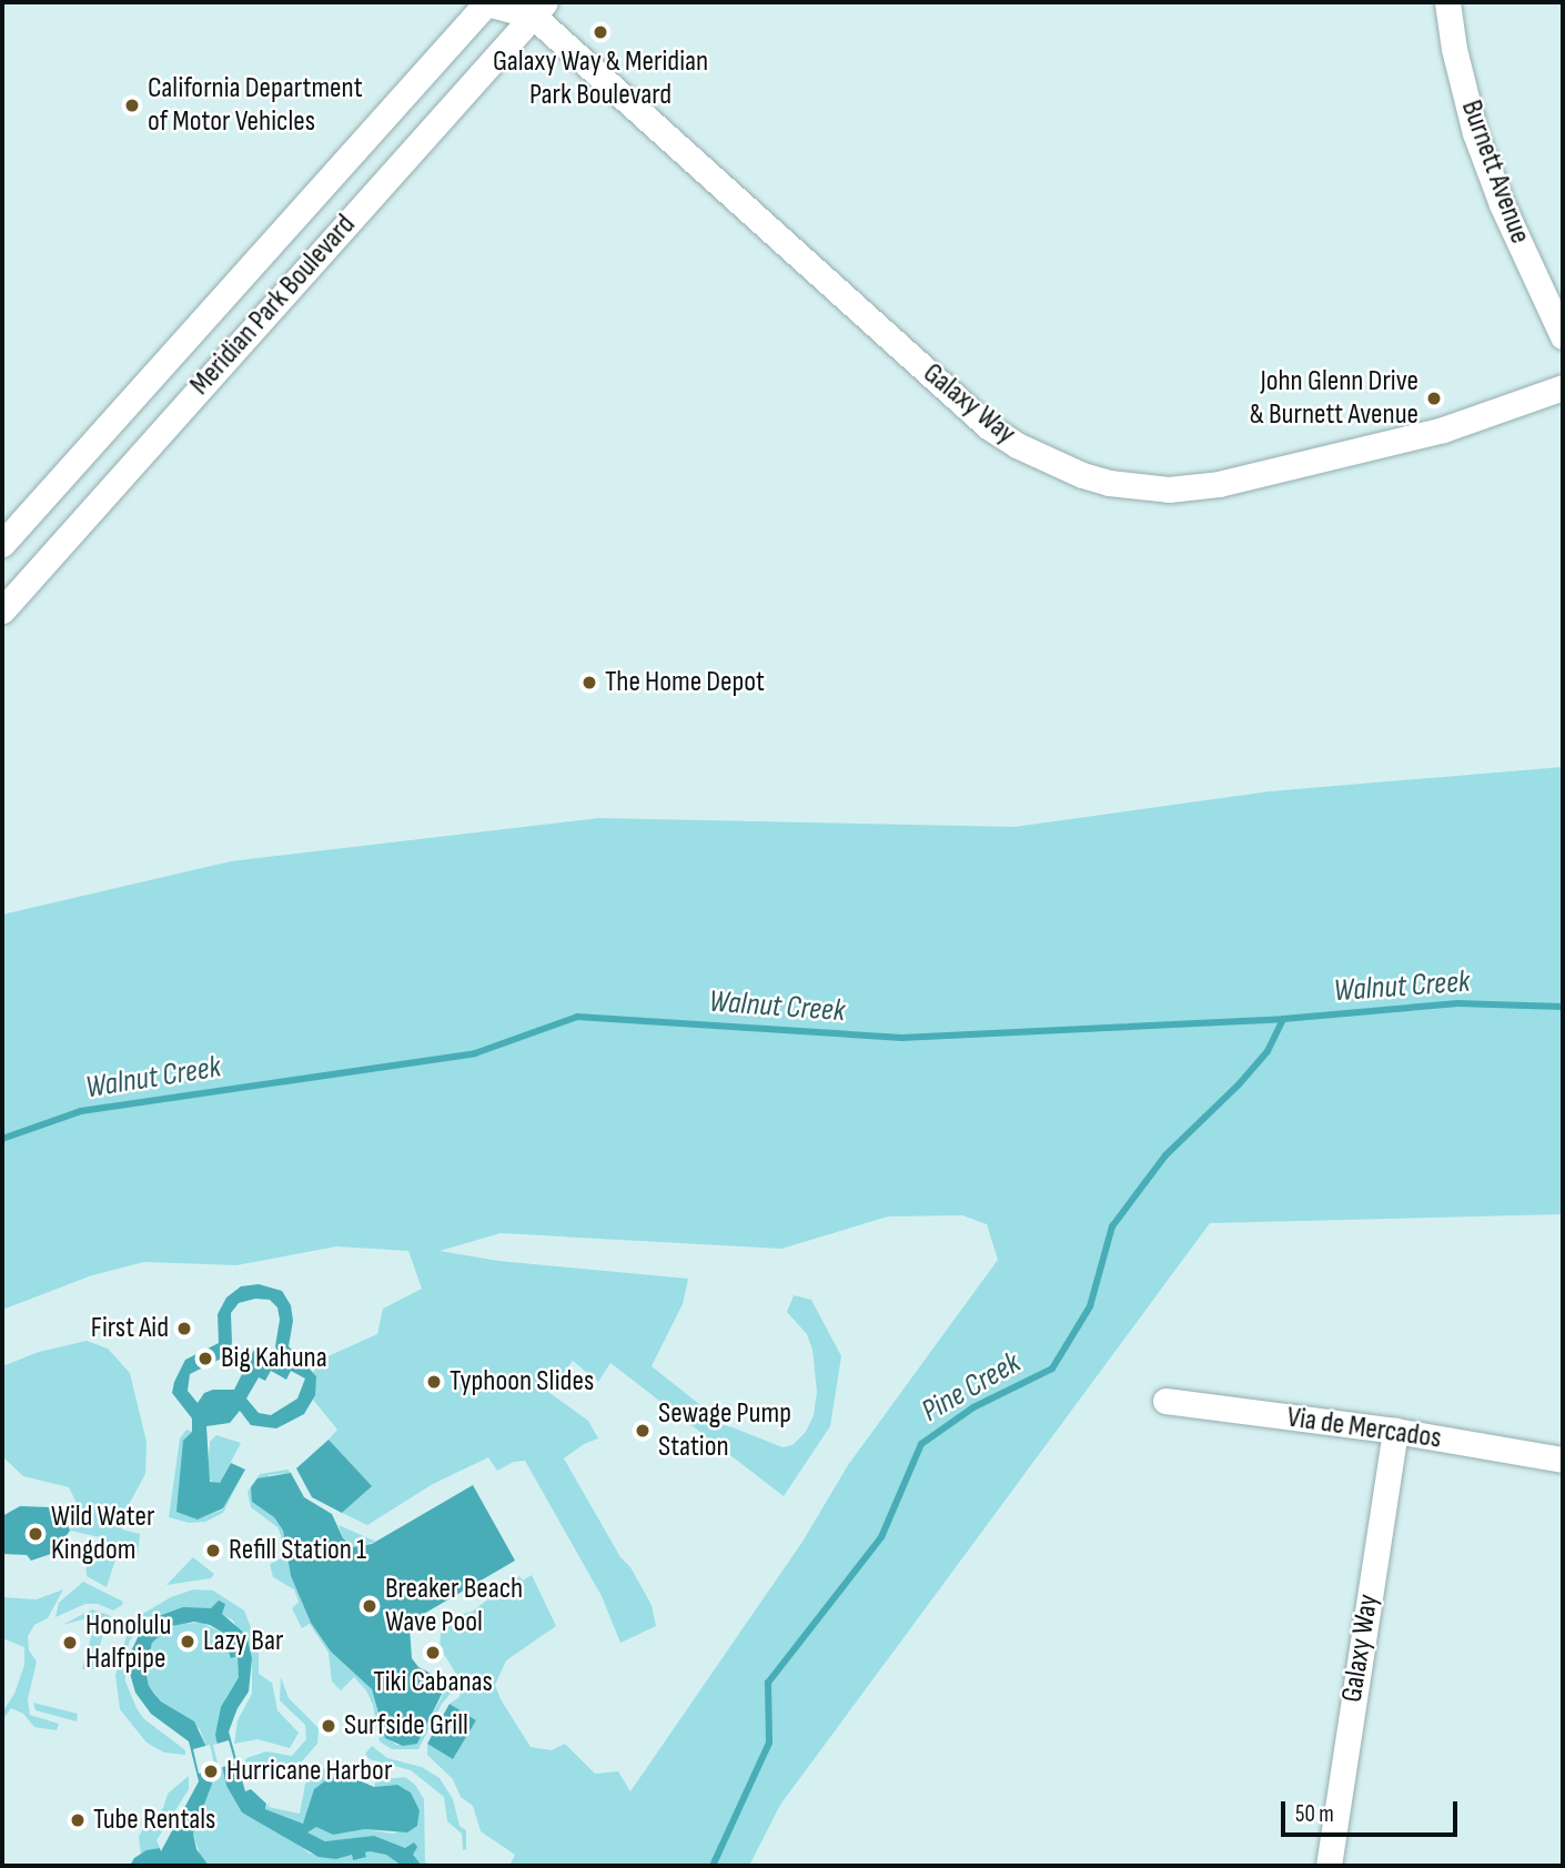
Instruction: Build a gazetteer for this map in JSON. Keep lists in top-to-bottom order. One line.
{"streets":{"street":["Burnett Avenue","Meridian Park Boulevard","Galaxy Way","Via de Mercados"]},"crossings":[["Meridian Park Boulevard","Galaxy Way"],["Galaxy Way","Via de Mercados"]],"water":["Walnut Creek","Pine Creek"],"places":["Galaxy Way & Meridian Park Boulevard","California Department of Motor Vehicles","John Glenn Drive & Burnett Avenue","The Home Depot","First Aid","Big Kahuna","Typhoon Slides","Sewage Pump Station","Wild Water Kingdom","Refill Station 1","Breaker Beach Wave Pool","Lazy Bar","Honolulu Halfpipe","Tiki Cabanas","Surfside Grill","Hurricane Harbor","Tube Rentals"],"scale_bar":"50 m"}
